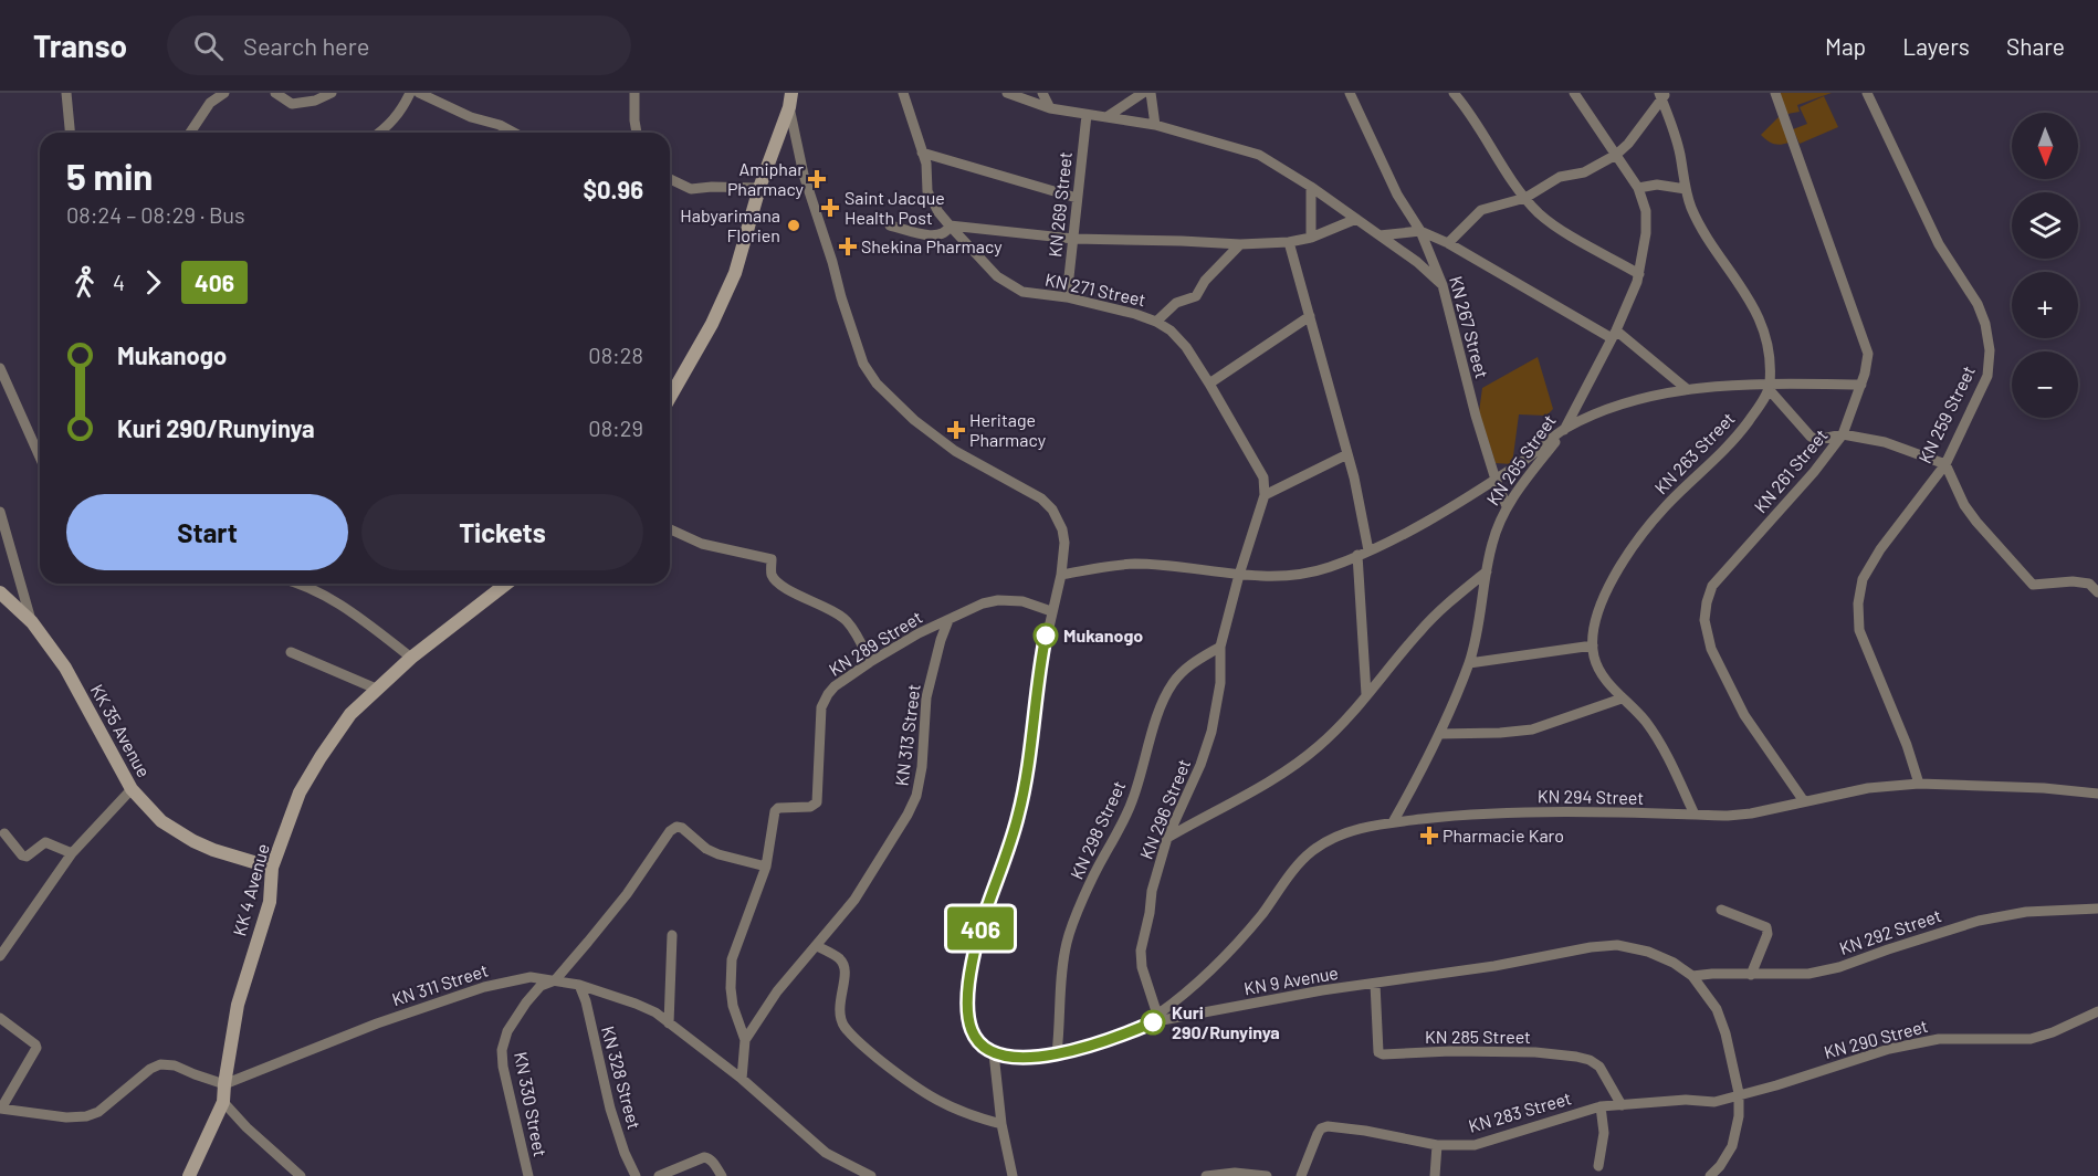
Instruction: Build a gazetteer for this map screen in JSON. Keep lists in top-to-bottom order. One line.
{"streets":{"main road":["KK 35 Avenue","KK 4 Avenue"],"street":["KN 269 Street","KN 271 Street","KN 267 Street","KN 259 Street","KN 263 Street","KN 265 Street","KN 261 Street","KN 289 Street","KN 313 Street","KN 294 Street","KN 296 Street","KN 298 Street","KN 292 Street","KN 9 Avenue","KN 311 Street","KN 285 Street","KN 290 Street","KN 328 Street","KN 330 Street","KN 283 Street"]},"crossings":[["KN 269 Street","KN 271 Street"],["KN 267 Street","KN 265 Street"],["KN 259 Street","KN 294 Street"],["KN 263 Street","KN 294 Street"],["KN 265 Street","KN 294 Street"],["KN 261 Street","KN 294 Street"],["KN 289 Street","KN 313 Street"],["KN 289 Street","KN 330 Street"],["KK 35 Avenue","KK 4 Avenue"],["KN 313 Street","KN 311 Street"],["KN 294 Street","KN 296 Street"],["KN 294 Street","KN 9 Avenue"],["KN 296 Street","KN 298 Street"],["KN 296 Street","KN 9 Avenue"],["KN 298 Street","KN 9 Avenue"],["KK 4 Avenue","KN 311 Street"],["KN 292 Street","KN 9 Avenue"],["KN 9 Avenue","KN 285 Street"],["KN 9 Avenue","KN 290 Street"],["KN 9 Avenue","KN 283 Street"],["KN 311 Street","KN 328 Street"],["KN 311 Street","KN 330 Street"],["KN 285 Street","KN 283 Street"],["KN 290 Street","KN 283 Street"]],"places":{"health":["Amiphar Pharmacy","Saint Jacque Health Post","Shekina Pharmacy","Heritage Pharmacy","Pharmacie Karo"],"other":["Habyarimana Florien","Mukanogo","Kuri 290/Runyinya"]},"lines":["bus line 406"],"north":"bottom","page":{"header":"Transo","search":"Search here","nav":["Map","Layers","Share"],"on_map":"406","map_buttons":["+","−"],"heading":["5 min","08:24 – 08:29 · Bus","$0.96"],"legs":["4","406"],"list":[{"name":"Mukanogo","value":"08:28"},{"name":"Kuri 290/Runyinya","value":"08:29"}],"buttons":["Start","Tickets"]}}
